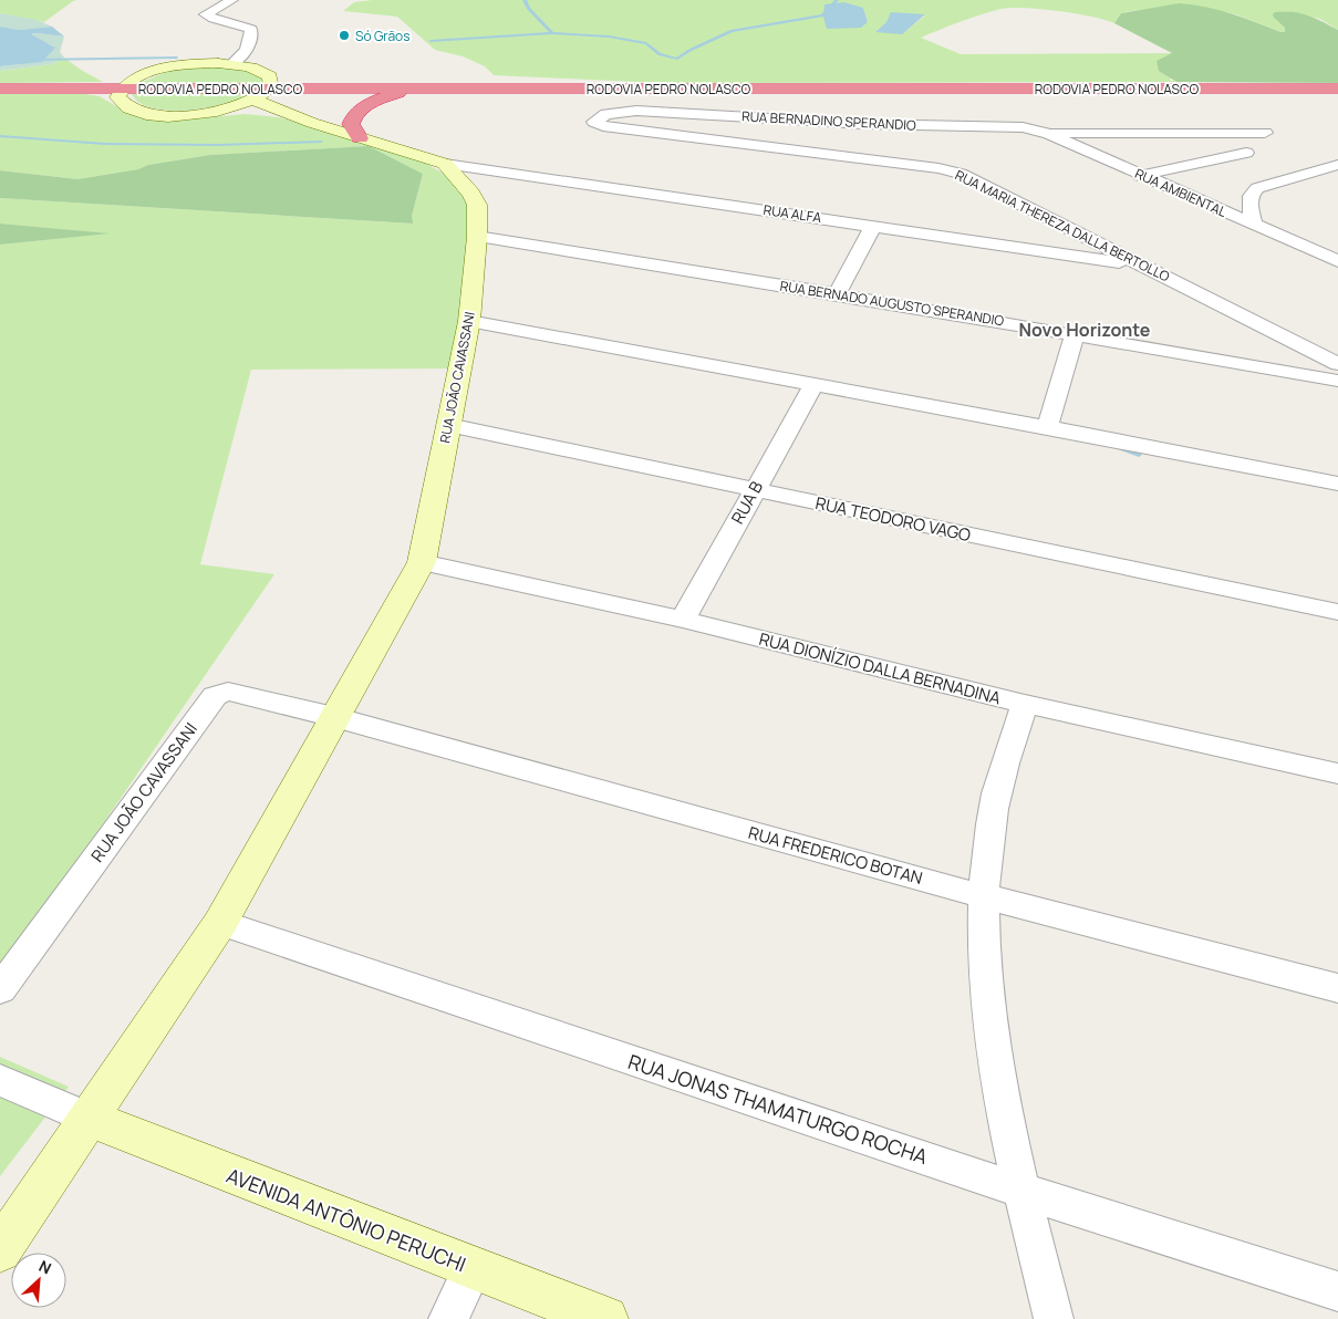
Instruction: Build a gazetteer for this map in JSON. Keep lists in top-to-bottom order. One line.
{"streets":{"highway":["RODOVIA PEDRO NOLASCO"],"main road":["RUA JOÃO CAVASSANI","AVENIDA ANTÔNIO PERUCHI"],"street":["RUA BERNADINO SPERANDIO","RUA AMBIENTAL","RUA ALFA","RUA MARIA THEREZA DALLA BERTOLLO","RUA BERNADO AUGUSTO SPERANDIO","RUA B","RUA TEODORO VAGO","RUA DIONÍZIO DALLA BERNADINA","RUA FREDERICO BOTAN","RUA JONAS THAMATURGO ROCHA"]},"crossings":[["RUA BERNADINO SPERANDIO","RUA AMBIENTAL"],["RUA BERNADINO SPERANDIO","RUA MARIA THEREZA DALLA BERTOLLO"],["RUA ALFA","RUA MARIA THEREZA DALLA BERTOLLO"],["RUA ALFA","RUA JOÃO CAVASSANI"],["RUA BERNADO AUGUSTO SPERANDIO","RUA JOÃO CAVASSANI"],["RUA JOÃO CAVASSANI","RUA TEODORO VAGO"],["RUA JOÃO CAVASSANI","RUA DIONÍZIO DALLA BERNADINA"],["RUA JOÃO CAVASSANI","RUA FREDERICO BOTAN"],["RUA JOÃO CAVASSANI","RUA JONAS THAMATURGO ROCHA"],["RUA JOÃO CAVASSANI","AVENIDA ANTÔNIO PERUCHI"],["RUA B","RUA TEODORO VAGO"],["RUA B","RUA DIONÍZIO DALLA BERNADINA"]],"districts":["Novo Horizonte"],"places":["Só Grãos"],"north":"top right"}
